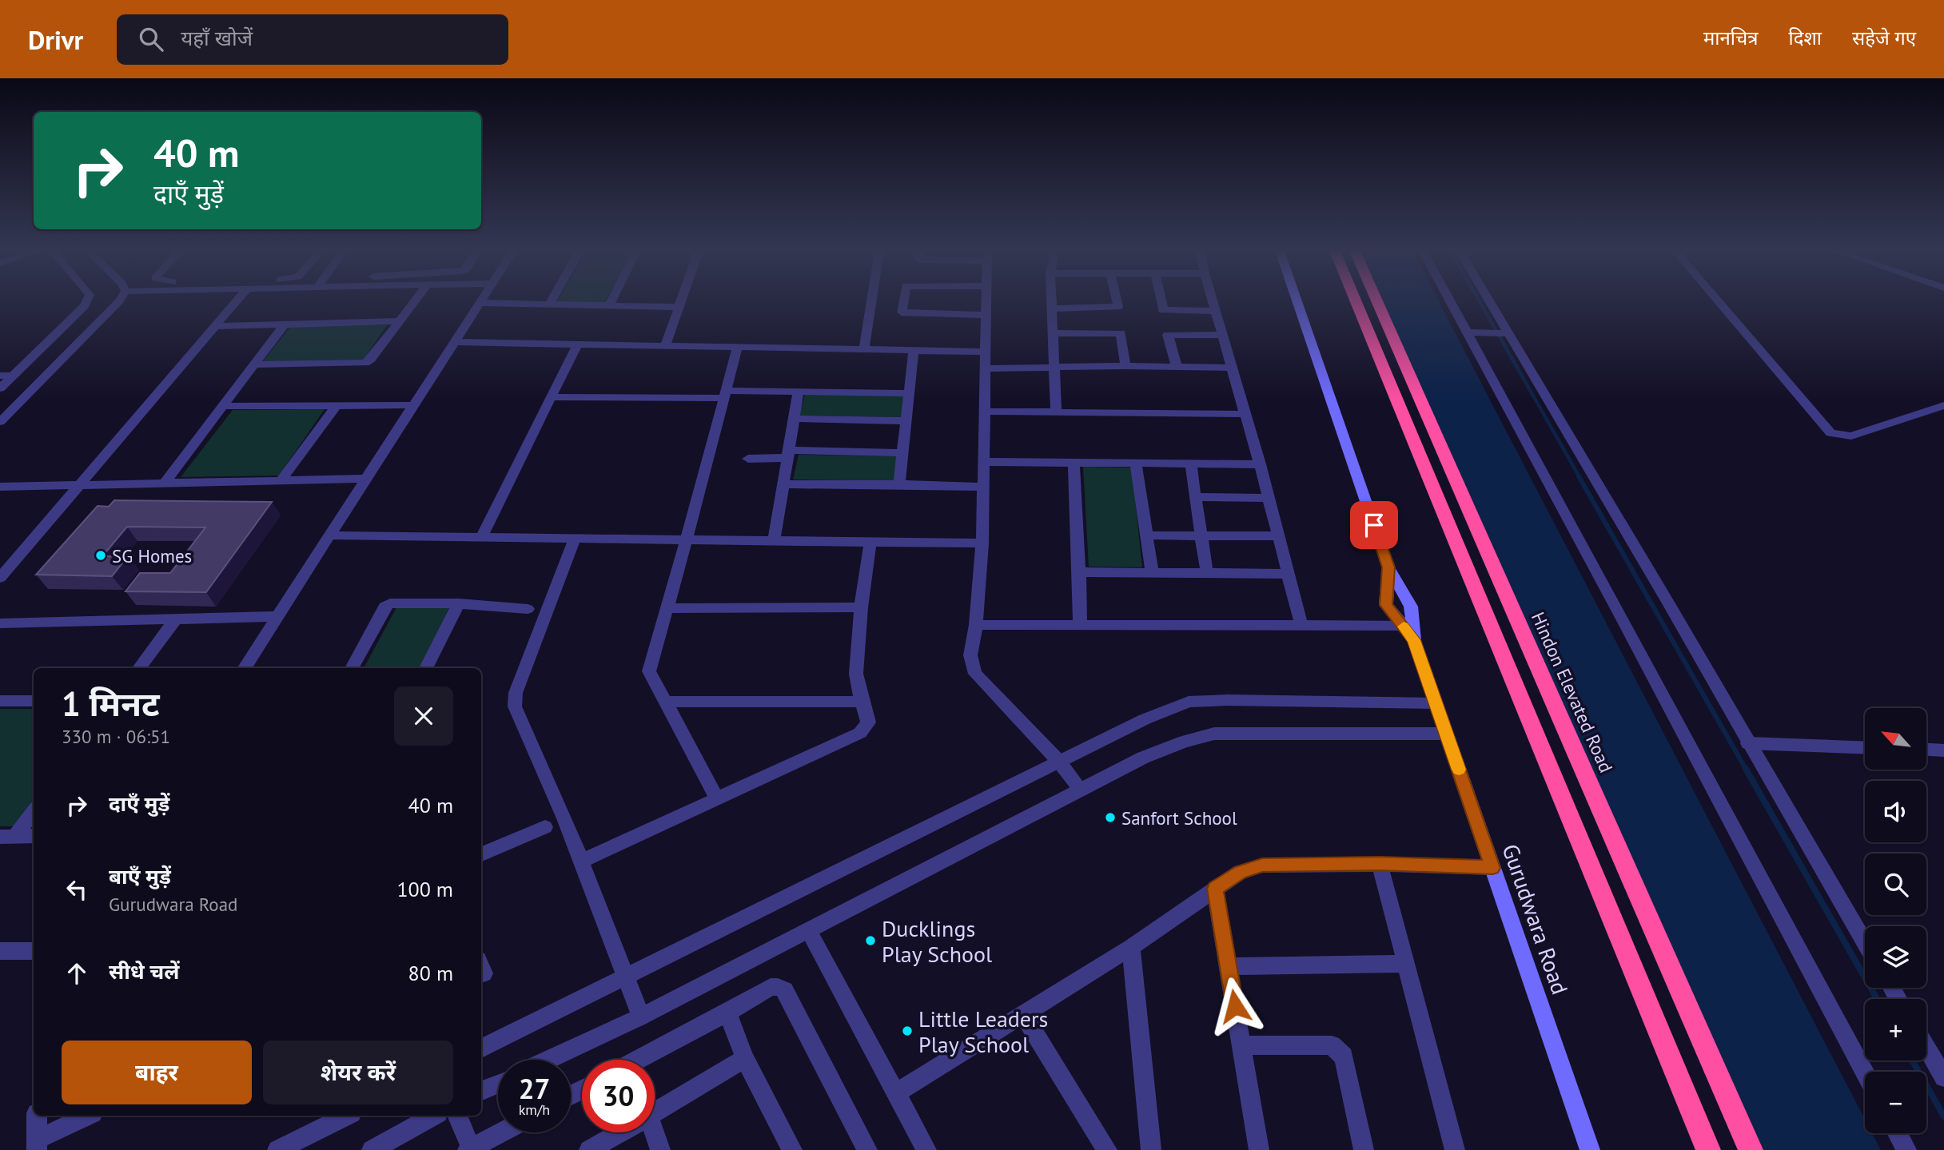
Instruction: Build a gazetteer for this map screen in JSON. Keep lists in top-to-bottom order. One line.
{"streets":{"highway":["Hindon Elevated Road"],"main road":["Gurudwara Road"]},"places":["SG Homes","Sanfort School","Ducklings Play School","Little Leaders Play School"],"north":"top left","page":{"header":"Drivr","search":"यहाँ खोजें","nav":["मानचित्र","दिशा","सहेजे गए"],"turn":["40 m","दाएँ मुड़ें"],"heading":["1 मिनट","330 m · 06:51"],"map_buttons":["+","−"],"list":[{"name":"दाएँ मुड़ें","value":"40 m"},{"name":"बाएँ मुड़ें","note":"Gurudwara Road","value":"100 m"},{"name":"सीधे चलें","value":"80 m"}],"buttons":["बाहर","शेयर करें"],"speed":"27 km/h","limit":"30"}}
